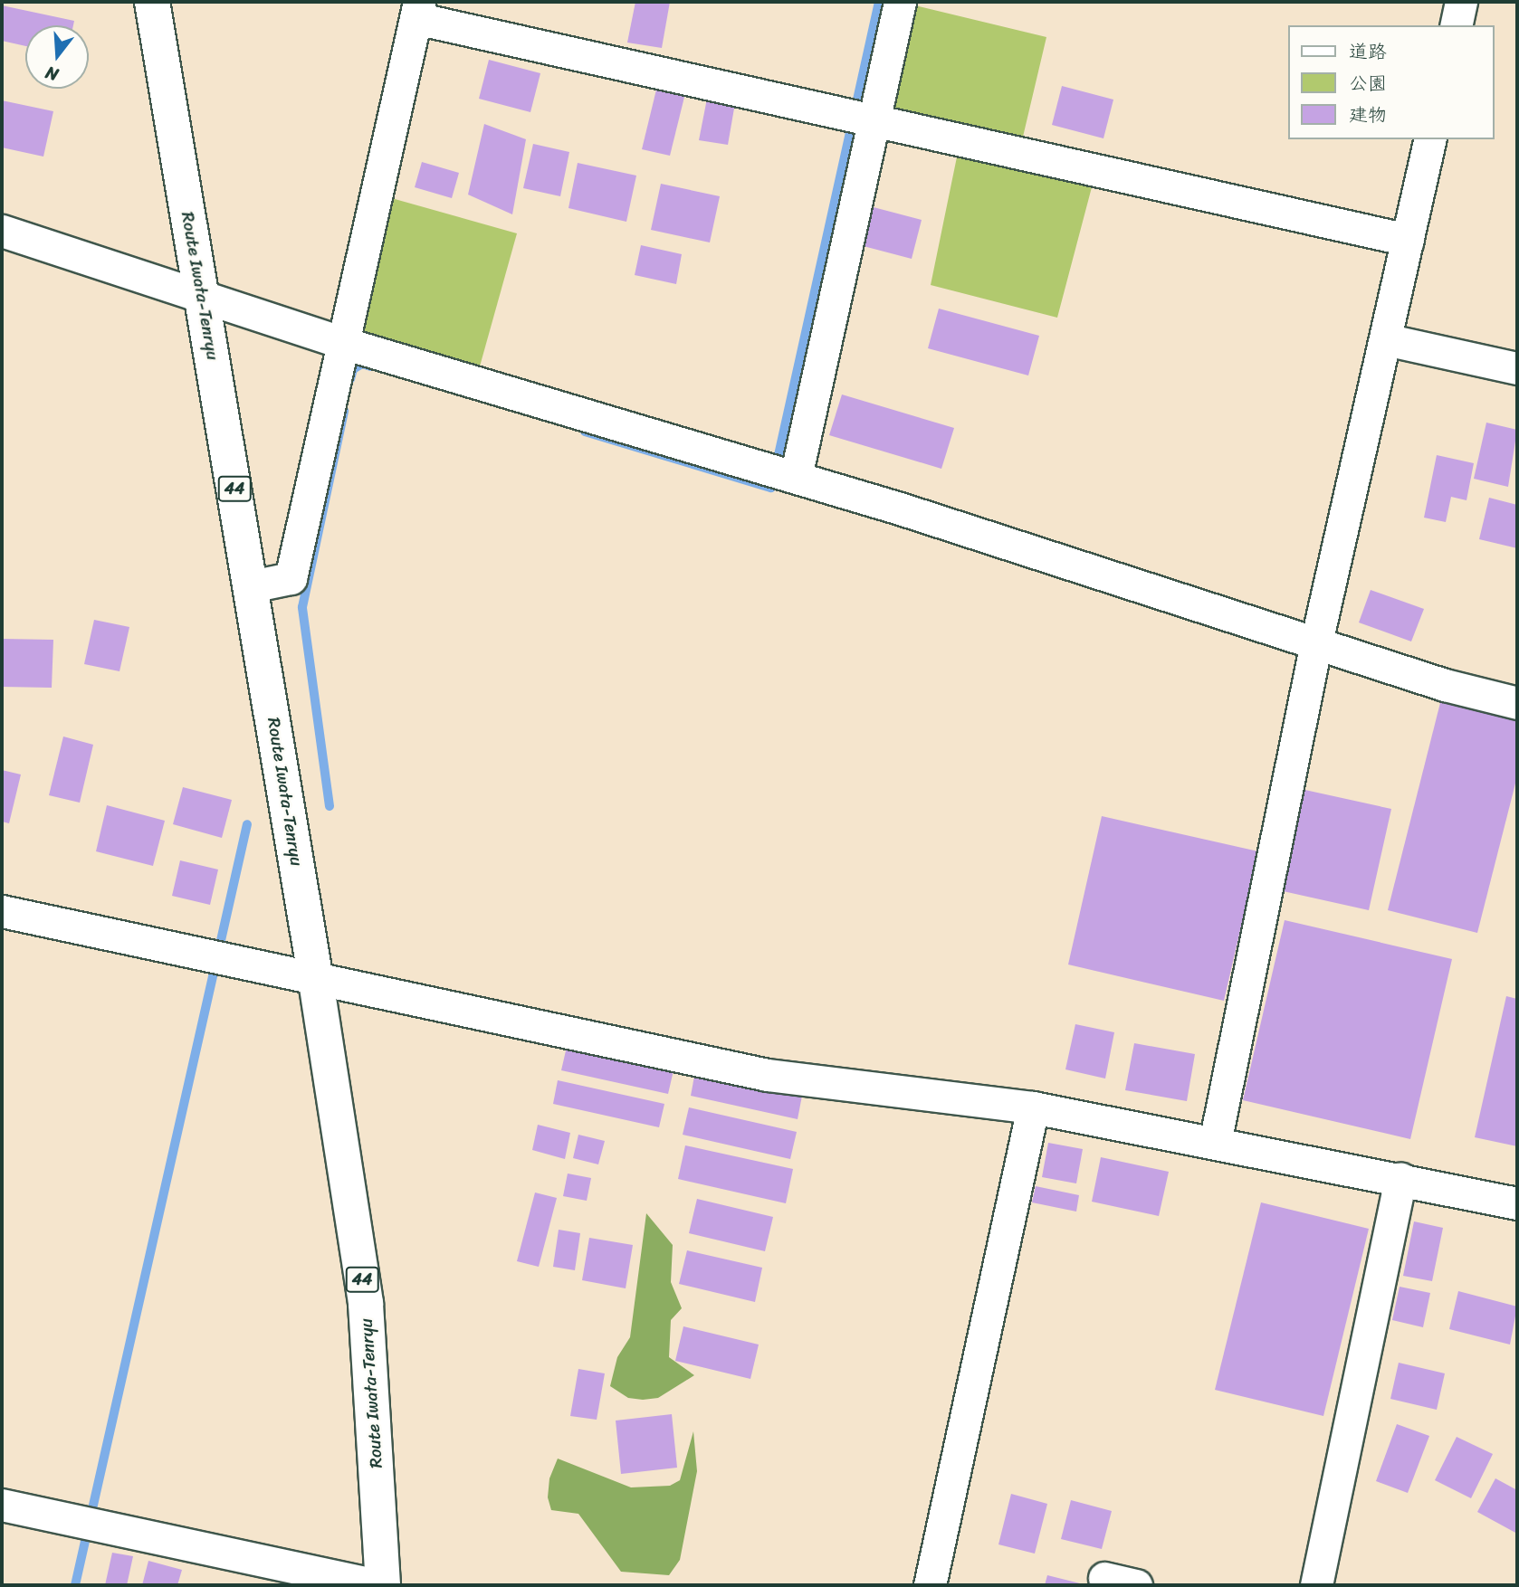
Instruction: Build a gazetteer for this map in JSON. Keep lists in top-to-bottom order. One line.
{"streets":{"main road":["Route Iwata-Tenryu","44"]},"legend":["道路","公園","建物"],"north":"bottom"}
